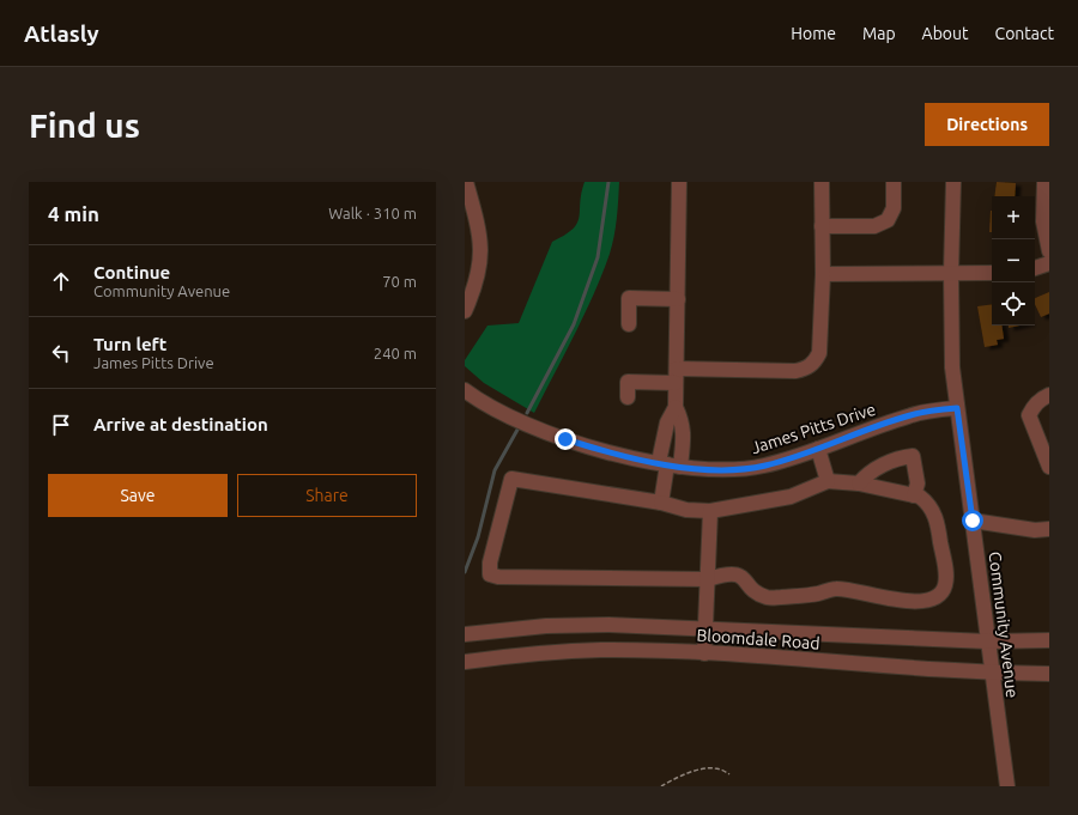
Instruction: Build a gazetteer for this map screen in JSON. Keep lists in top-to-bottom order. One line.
{"streets":{"street":["James Pitts Drive","Community Avenue","Bloomdale Road"]},"crossings":[["James Pitts Drive","Community Avenue"],["Community Avenue","Bloomdale Road"]],"page":{"header":"Atlasly","nav":["Home","Map","About","Contact"],"buttons":["Directions",["Save","Share"]],"title":"Find us","heading":["4 min","Walk · 310 m"],"map_buttons":["+","−"],"list":[["Continue","Community Avenue","70 m"],["Turn left","James Pitts Drive","240 m"],"Arrive at destination"]}}
